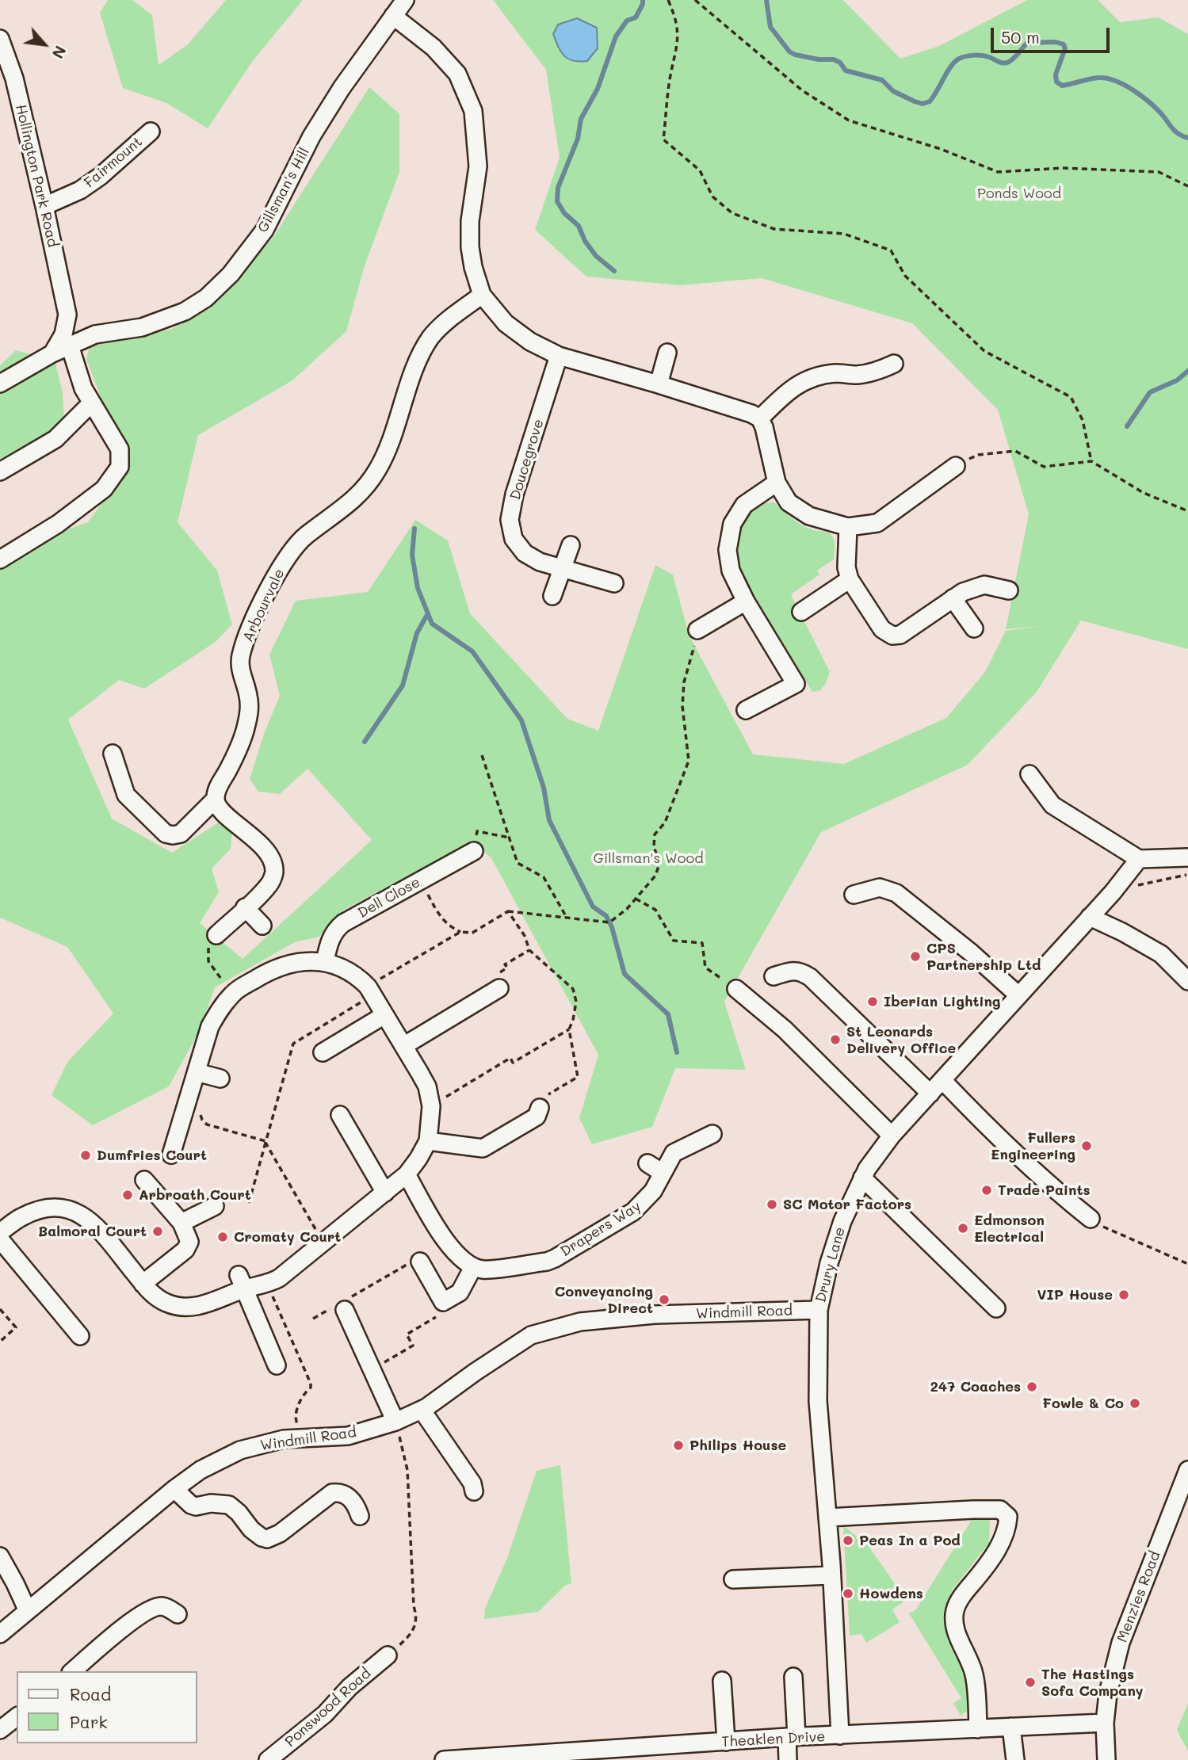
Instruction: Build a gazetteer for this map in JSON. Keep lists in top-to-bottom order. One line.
{"streets":{"street":["Fairmount","Hollington Park Road","Gillsman's Hill","Doucegrove","Arbourvale","Dell Close","Drapers Way","Drury Lane","Windmill Road","Menzies Road","Ponswood Road","Theaklen Drive"]},"crossings":[["Fairmount","Hollington Park Road"],["Hollington Park Road","Gillsman's Hill"],["Drury Lane","Windmill Road"],["Drury Lane","Theaklen Drive"],["Menzies Road","Theaklen Drive"]],"parks":["Ponds Wood","Gillsman's Wood"],"places":["CPS Partnership Ltd","Iberian Lighting","St Leonards Delivery Office","Fullers Engineering","Dumfries Court","Trade Paints","Arbroath Court","SC Motor Factors","Edmonson Electrical","Balmoral Court","Cromaty Court","VIP House","Conveyancing Direct","247 Coaches","Fowle & Co","Philips House","Peas In a Pod","Howdens","The Hastings Sofa Company"],"legend":["Road","Park"],"scale_bar":"50 m","north":"bottom right"}
